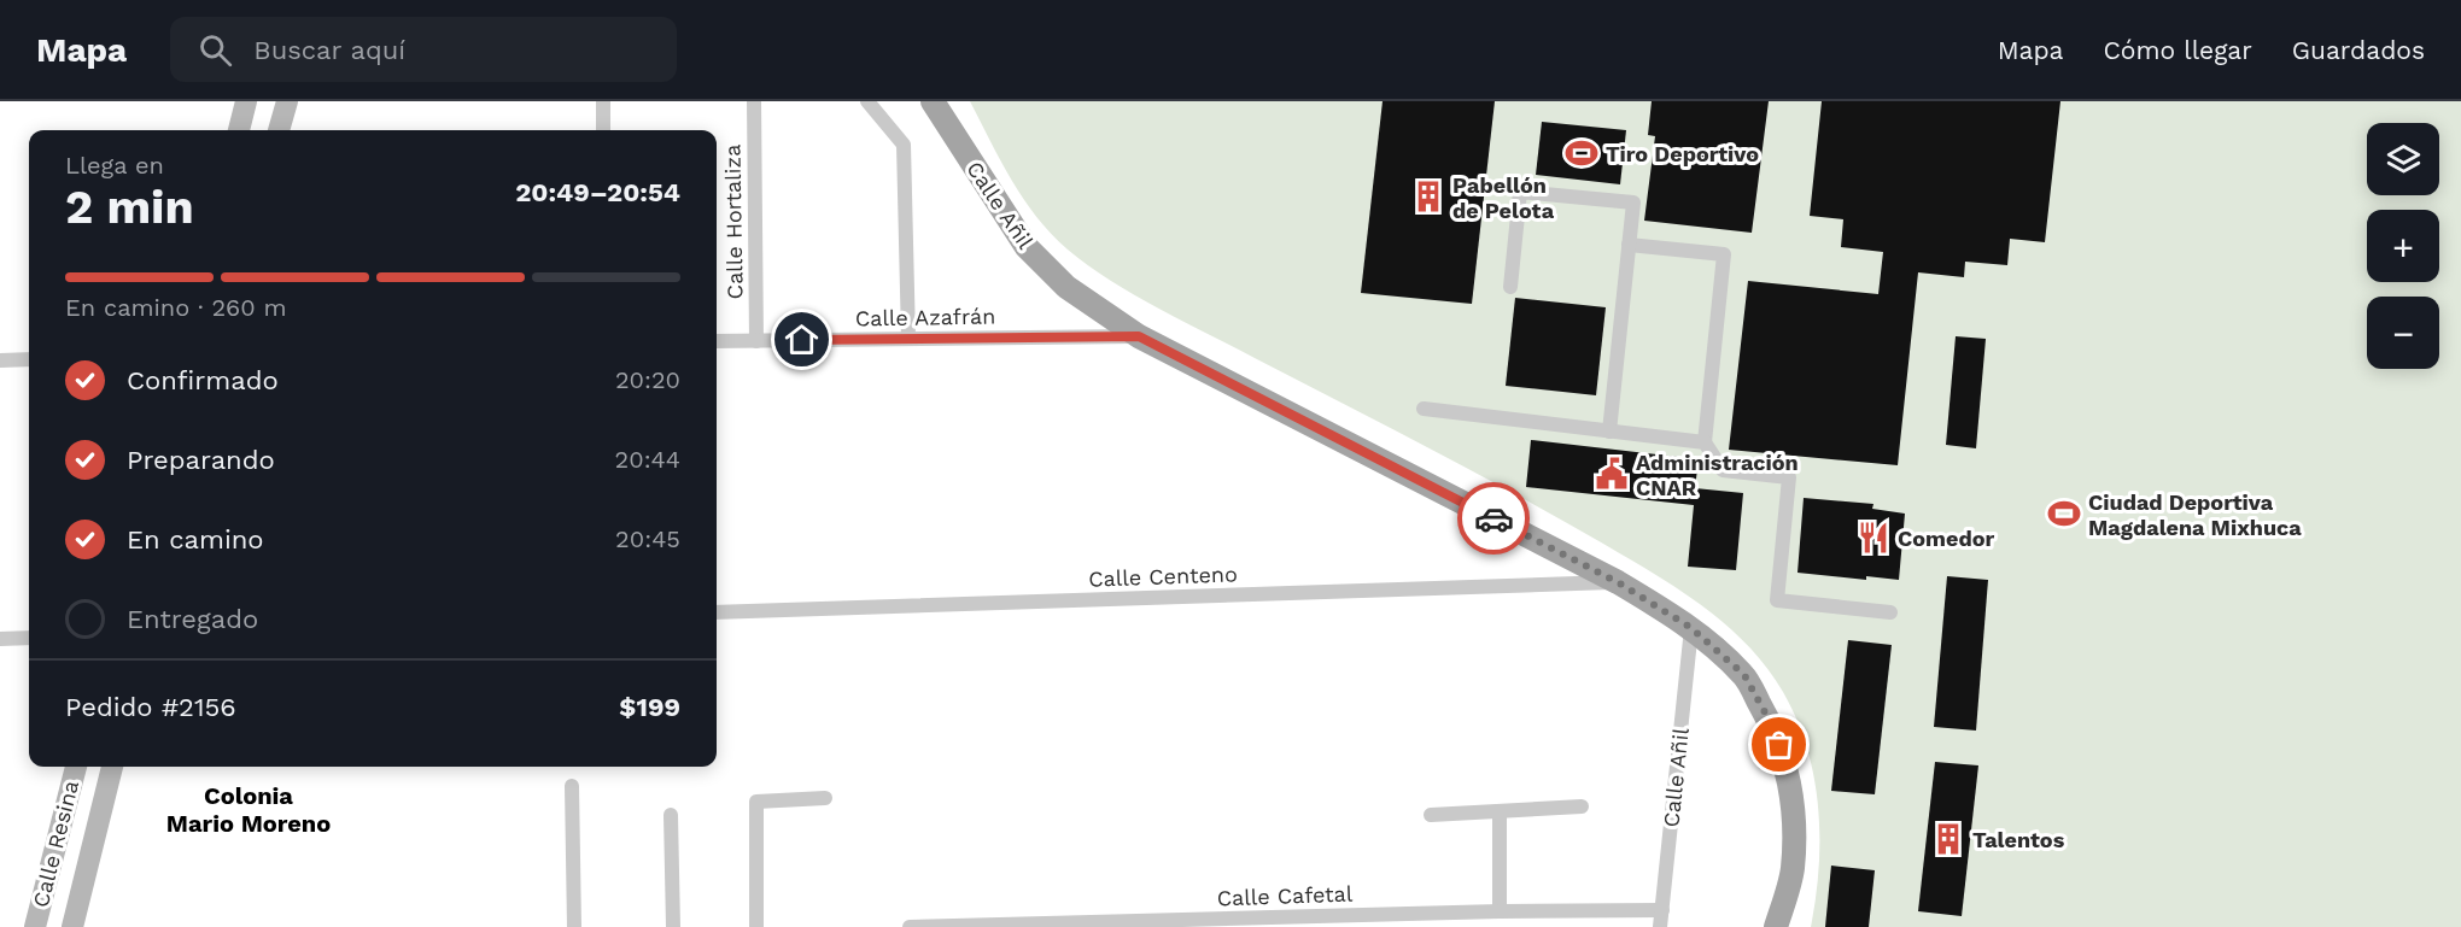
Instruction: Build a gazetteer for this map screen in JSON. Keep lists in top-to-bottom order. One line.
{"streets":{"main road":["Calle Añil"],"street":["Calle Hortaliza","Calle Azafrán","Calle Centeno","Calle Resina","Calle Cafetal"]},"crossings":[["Calle Añil","Calle Azafrán"],["Calle Añil","Calle Centeno"],["Calle Añil","Calle Cafetal"],["Calle Hortaliza","Calle Azafrán"]],"districts":["Colonia Mario Moreno"],"places":{"sports":["Tiro Deportivo","Ciudad Deportiva Magdalena Mixhuca"],"building":["Pabellón de Pelota","Talentos"],"public building":["Administración CNAR"],"restaurant":["Comedor"]},"page":{"header":"Mapa","search":"Buscar aquí","nav":["Mapa","Cómo llegar","Guardados"],"map_buttons":["+","−"],"heading":["2 min","Llega en","20:49–20:54"],"panel":["Pedido #2156","$199"],"bar":"En camino · 260 m","list":[["Confirmado","20:20"],["Preparando","20:44"],["En camino","20:45"],"Entregado"]}}
